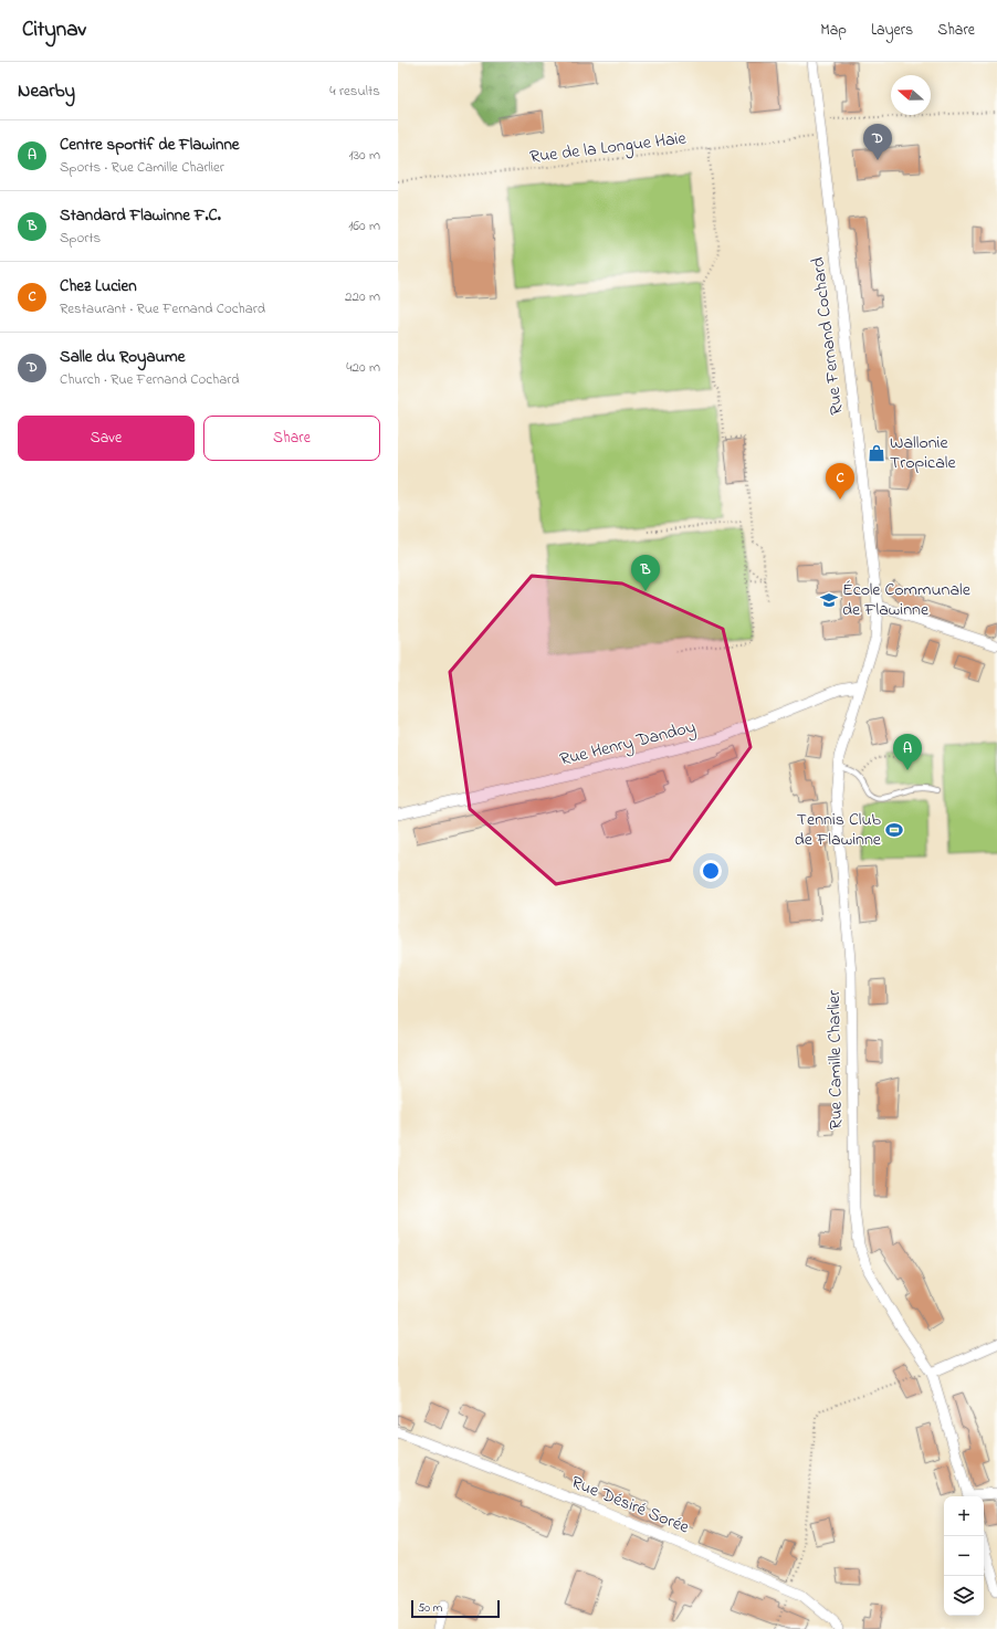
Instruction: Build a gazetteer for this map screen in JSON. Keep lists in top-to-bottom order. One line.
{"streets":{"street":["Rue Fernand Cochard","Rue Henry Dandoy","Rue Camille Charlier","Rue Désiré Sorée"],"path":["Rue de la Longue Haie"]},"crossings":[["Rue de la Longue Haie","Rue Fernand Cochard"],["Rue Fernand Cochard","Rue Camille Charlier"],["Rue Henry Dandoy","Rue Camille Charlier"]],"places":{"shop":["Wallonie Tropicale"],"school or university":["École Communale de Flawinne"],"sports":["Tennis Club de Flawinne"]},"scale_bar":"50 m","north":"left","page":{"header":"Citynav","nav":["Map","Layers","Share"],"heading":["Nearby","4 results"],"list":[{"mark":"A","name":"Centre sportif de Flawinne","note":"Sports · Rue Camille Charlier","value":"130 m"},{"mark":"B","name":"Standard Flawinne F.C.","note":"Sports","value":"160 m"},{"mark":"C","name":"Chez Lucien","note":"Restaurant · Rue Fernand Cochard","value":"220 m"},{"mark":"D","name":"Salle du Royaume","note":"Church · Rue Fernand Cochard","value":"420 m"}],"pins":["D","C","B","A"],"buttons":["Save","Share"],"map_buttons":["+","−"],"scale":"50 m"}}
